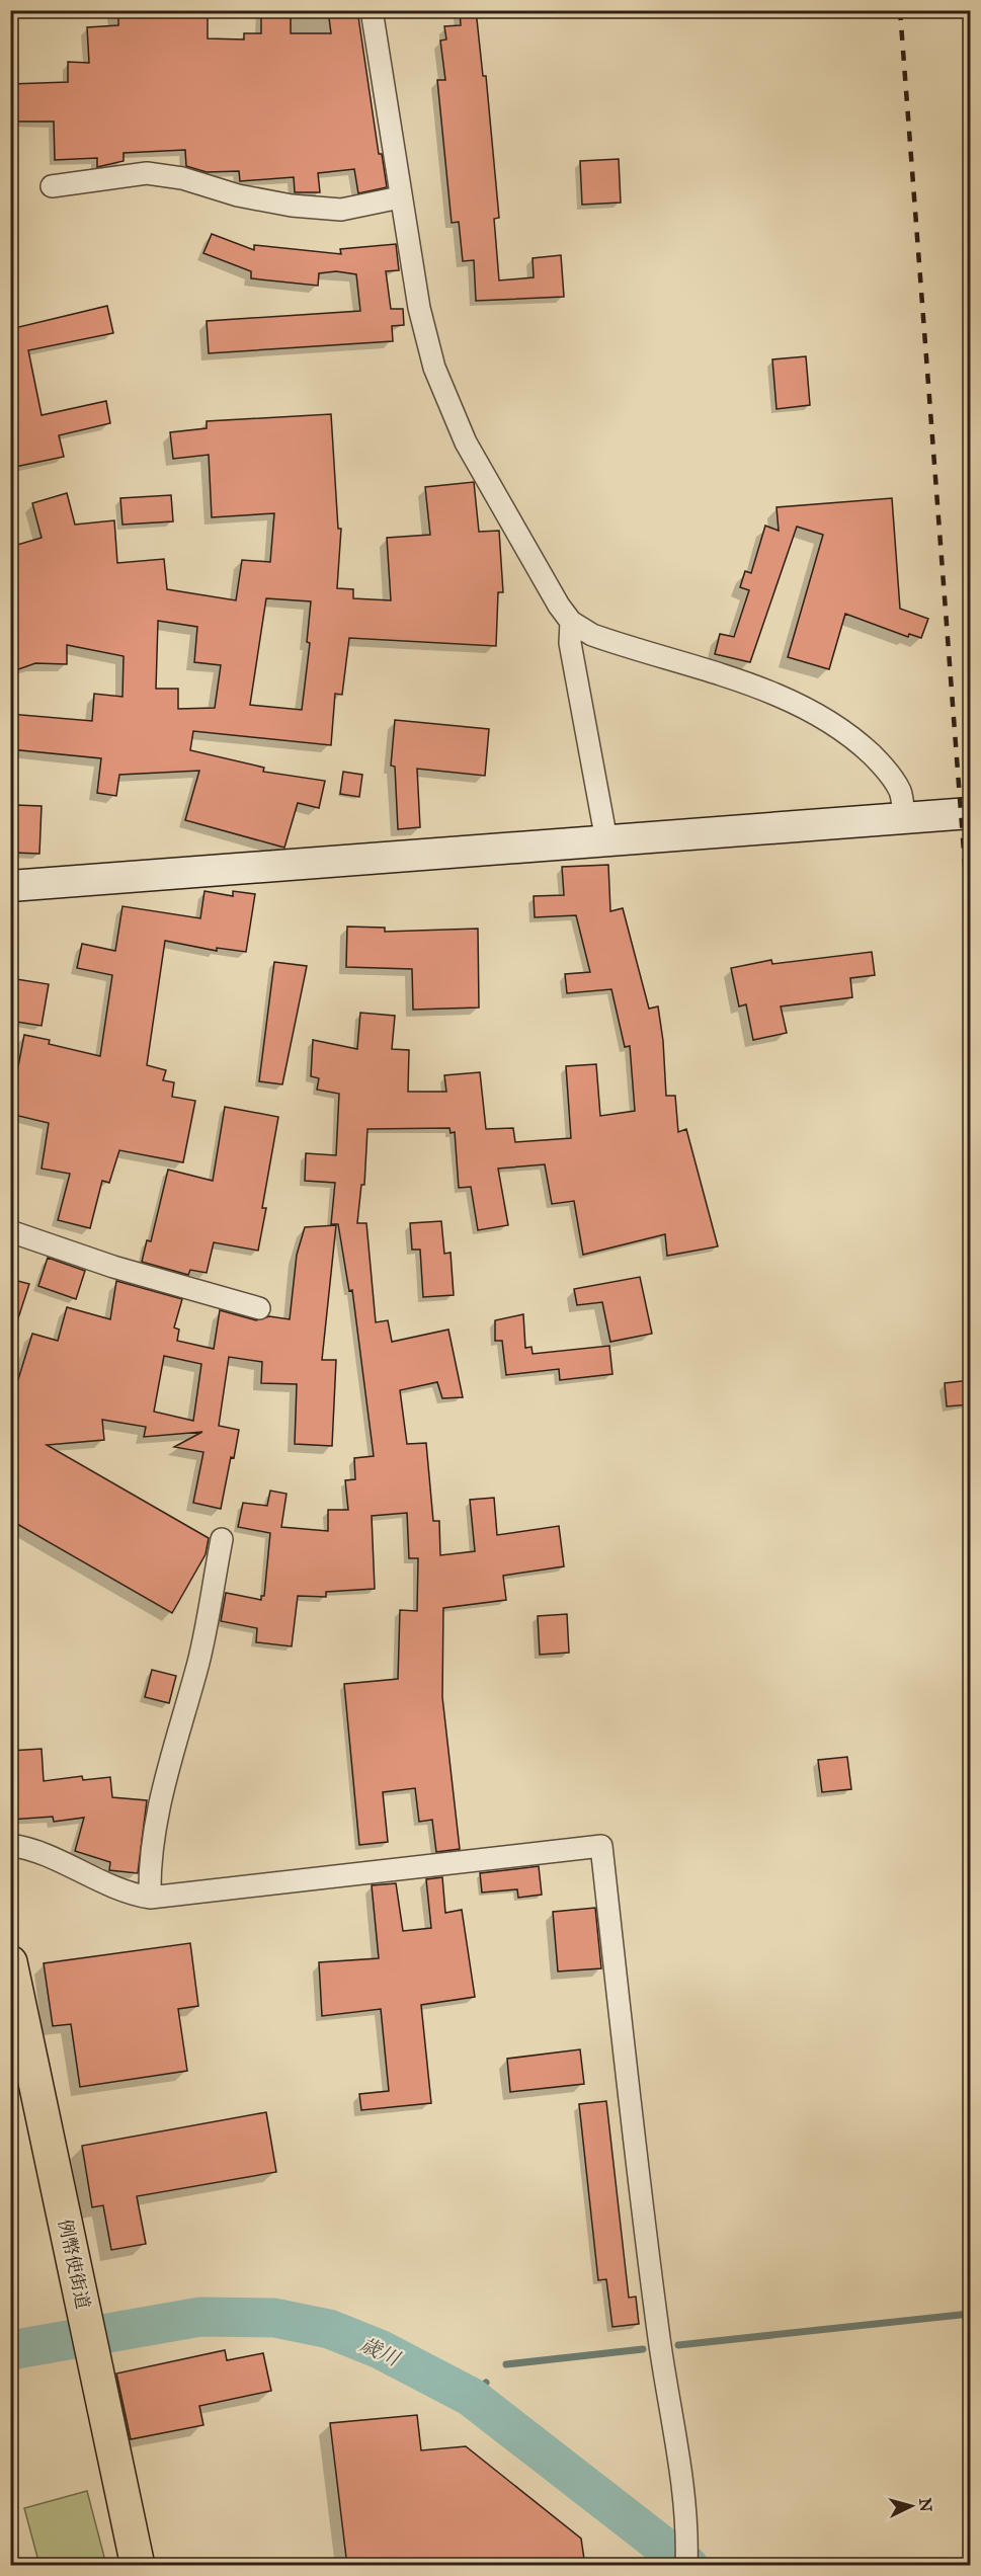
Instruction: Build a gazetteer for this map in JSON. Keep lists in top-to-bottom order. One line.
{"streets":{"main road":["例幣使街道"]},"water":["歳川"],"north":"right"}
